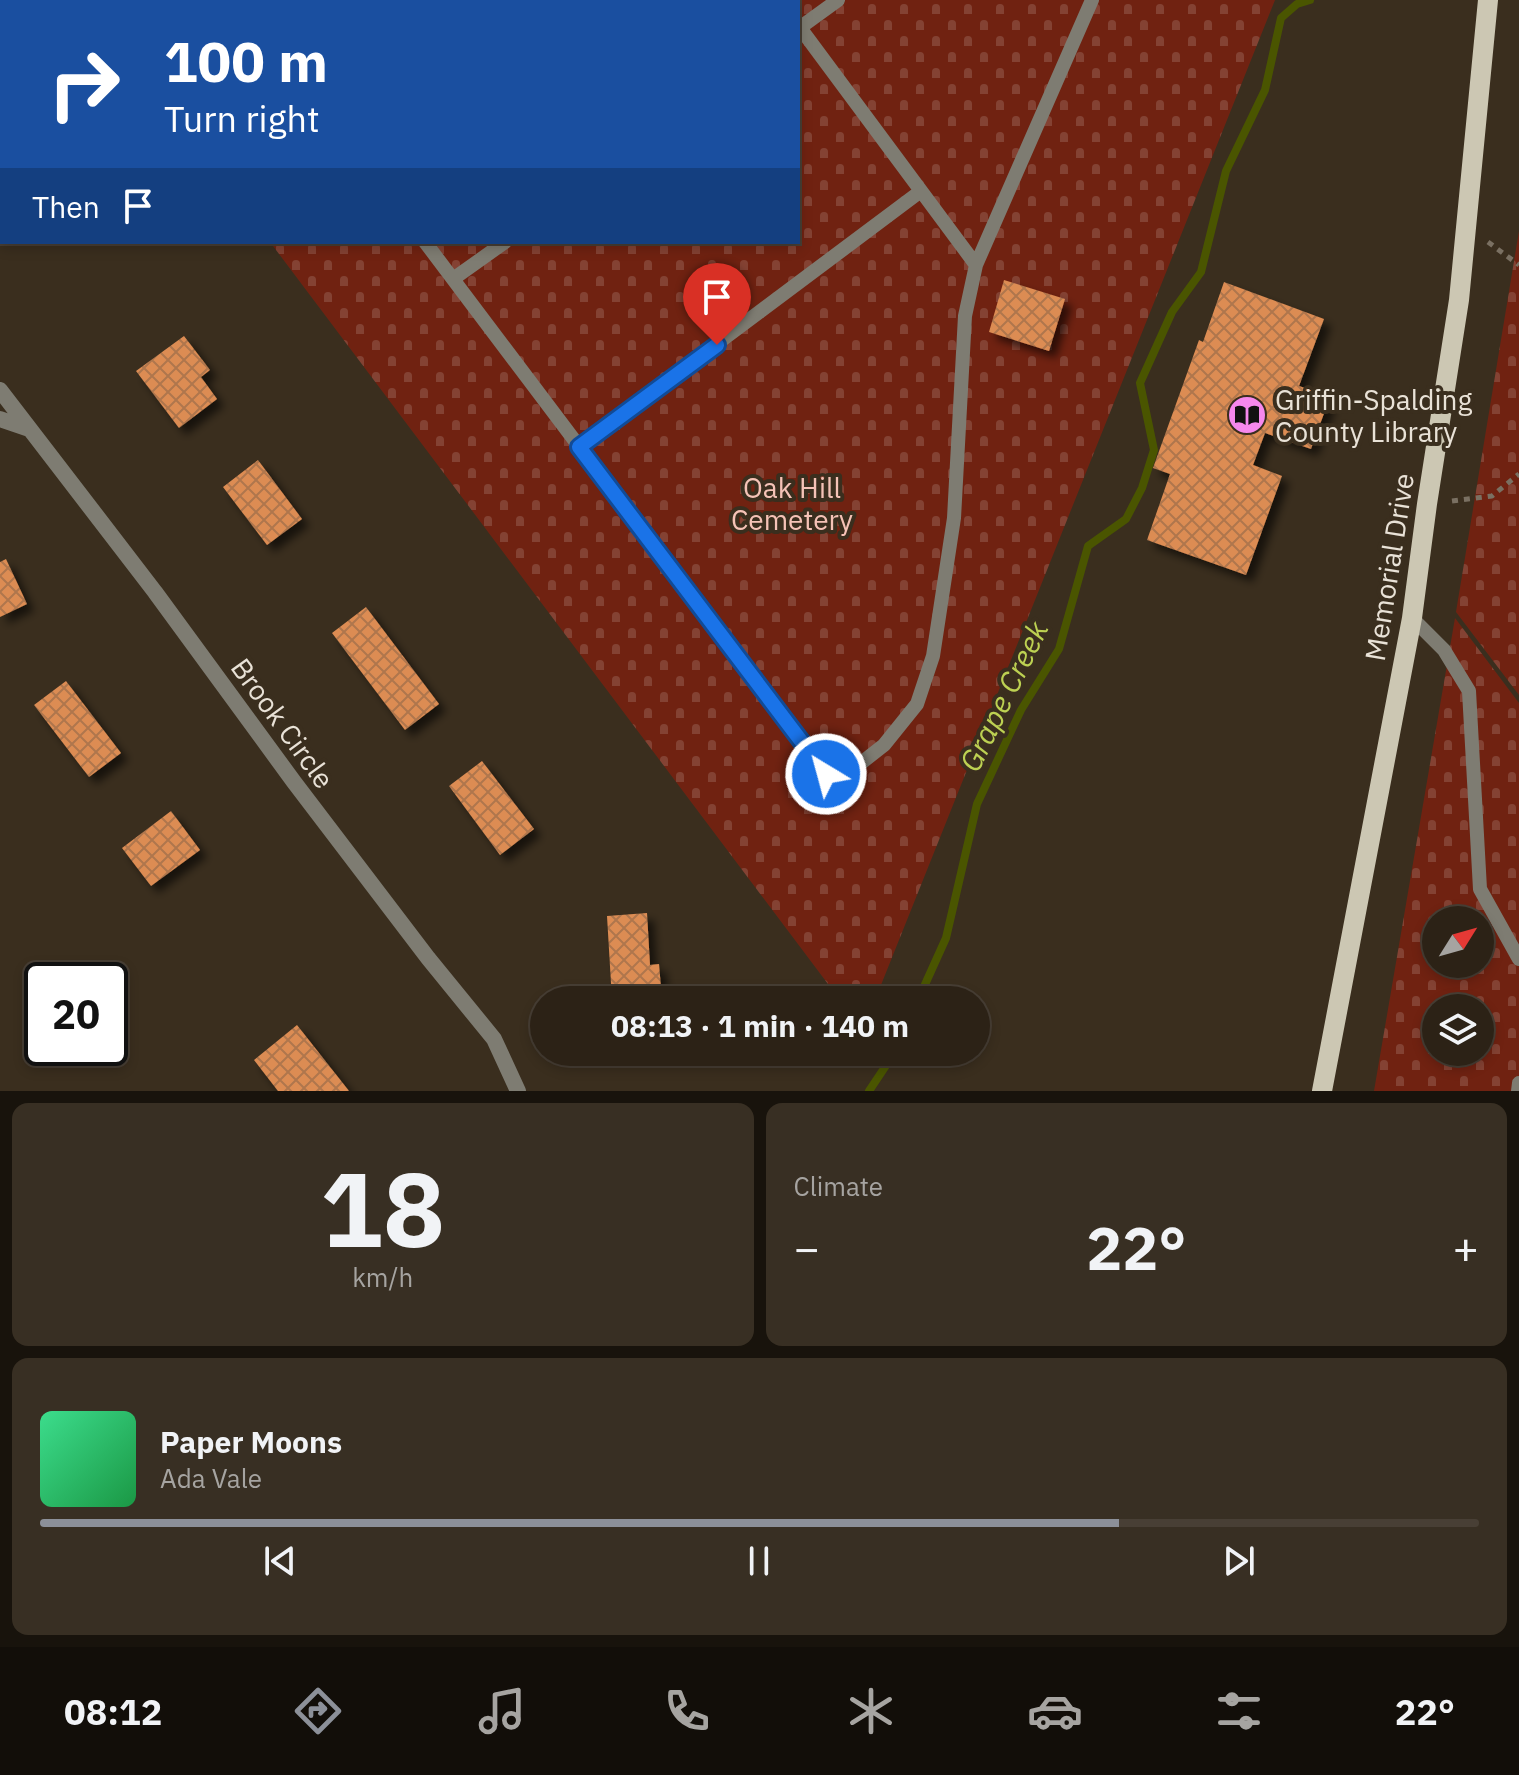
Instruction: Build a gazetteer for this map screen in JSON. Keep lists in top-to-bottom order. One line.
{"streets":{"main road":["Memorial Drive"],"street":["Brook Circle"]},"water":["Grape Creek"],"parks":["Oak Hill Cemetery"],"places":{"library":["Griffin-Spalding County Library"]},"north":"top right","page":{"turn":["100 m","Turn right"],"then":"Then","limit":"20","trip":"08:13 · 1 min · 140 m","tile":[["18","km/h"],"Climate"],"heat":["−","22°","+"],"song":["Paper Moons","Ada Vale"],"tabs":["08:12","22°"]}}
